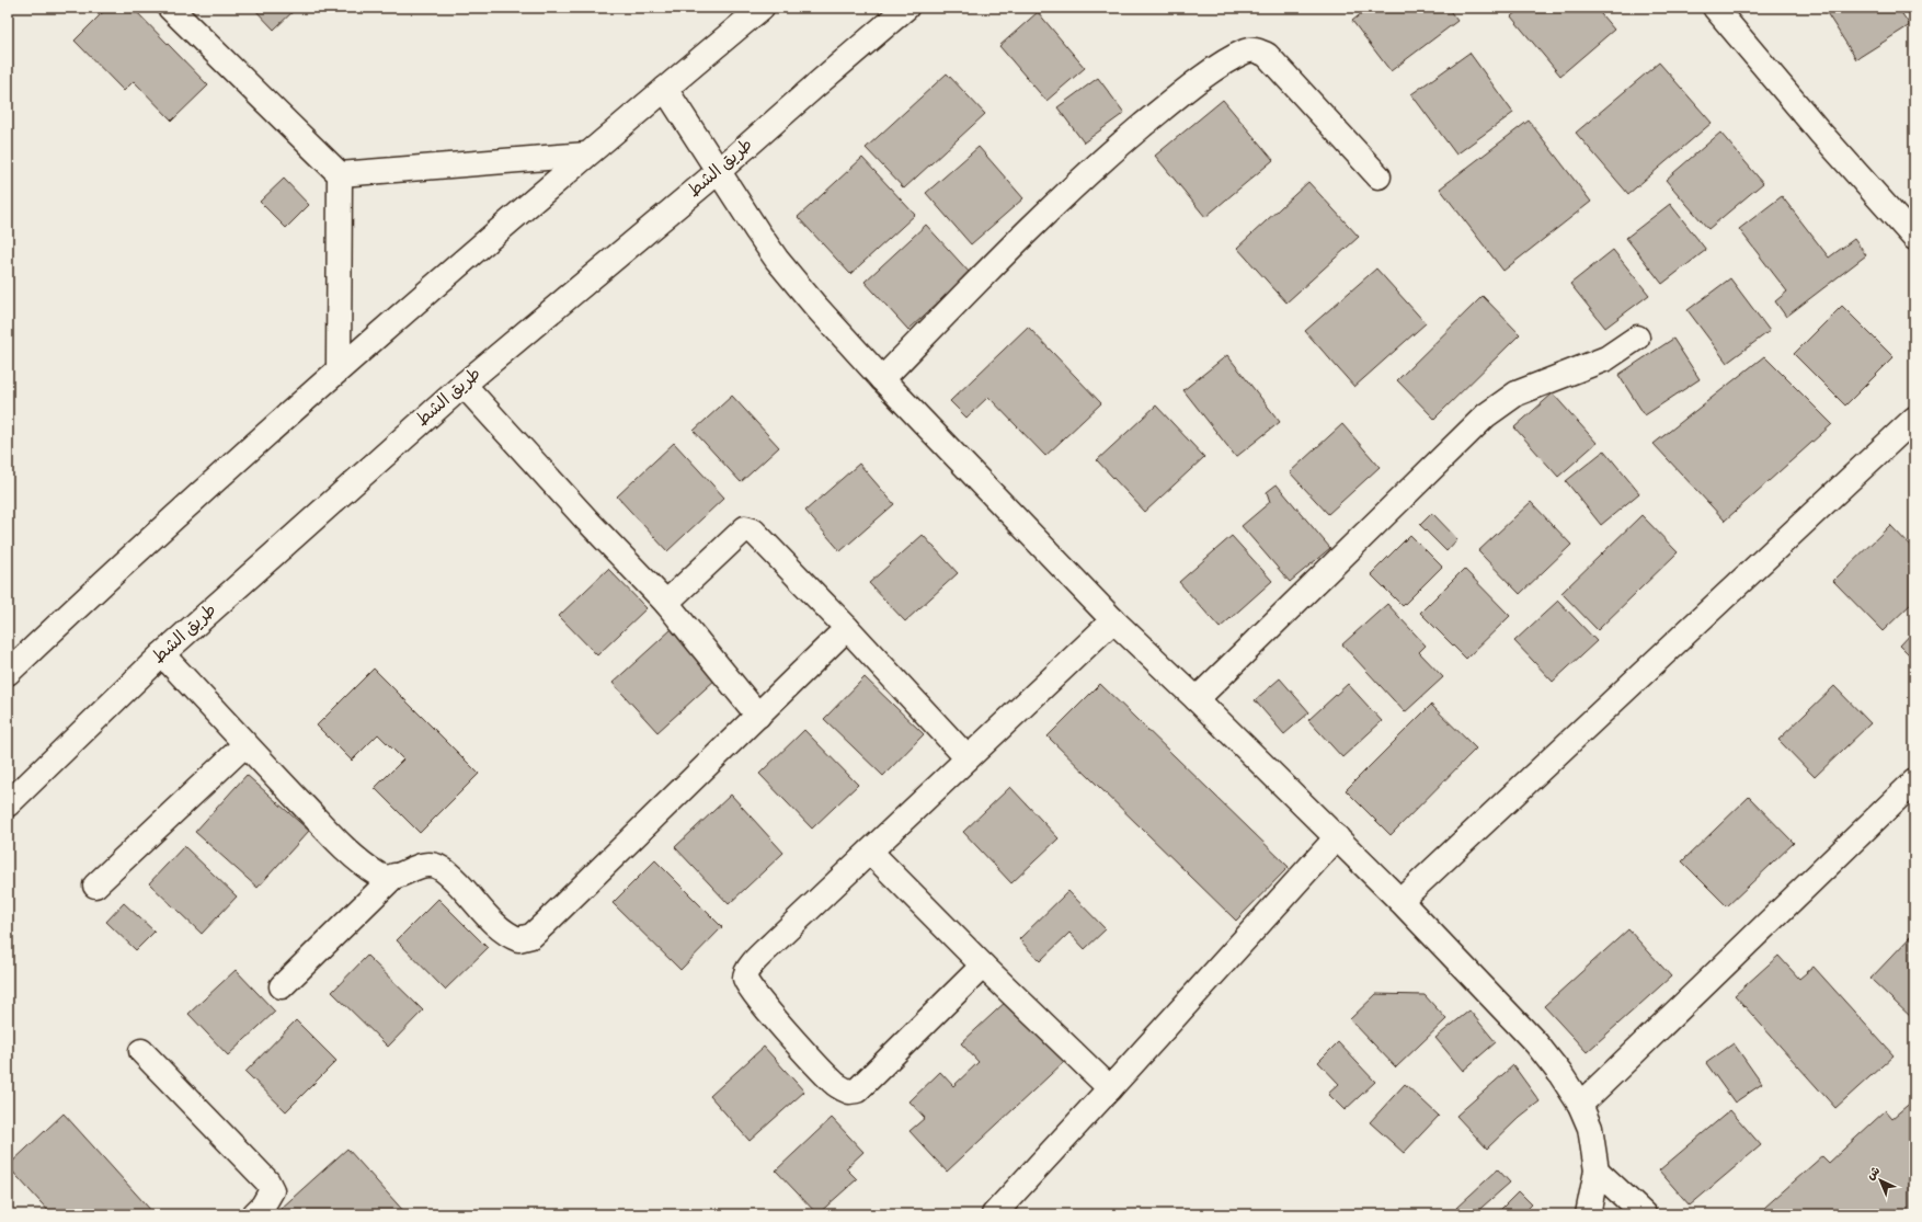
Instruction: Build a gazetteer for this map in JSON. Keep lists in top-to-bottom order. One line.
{"streets":{"main road":["طريق الشط"]},"north":"top left"}
